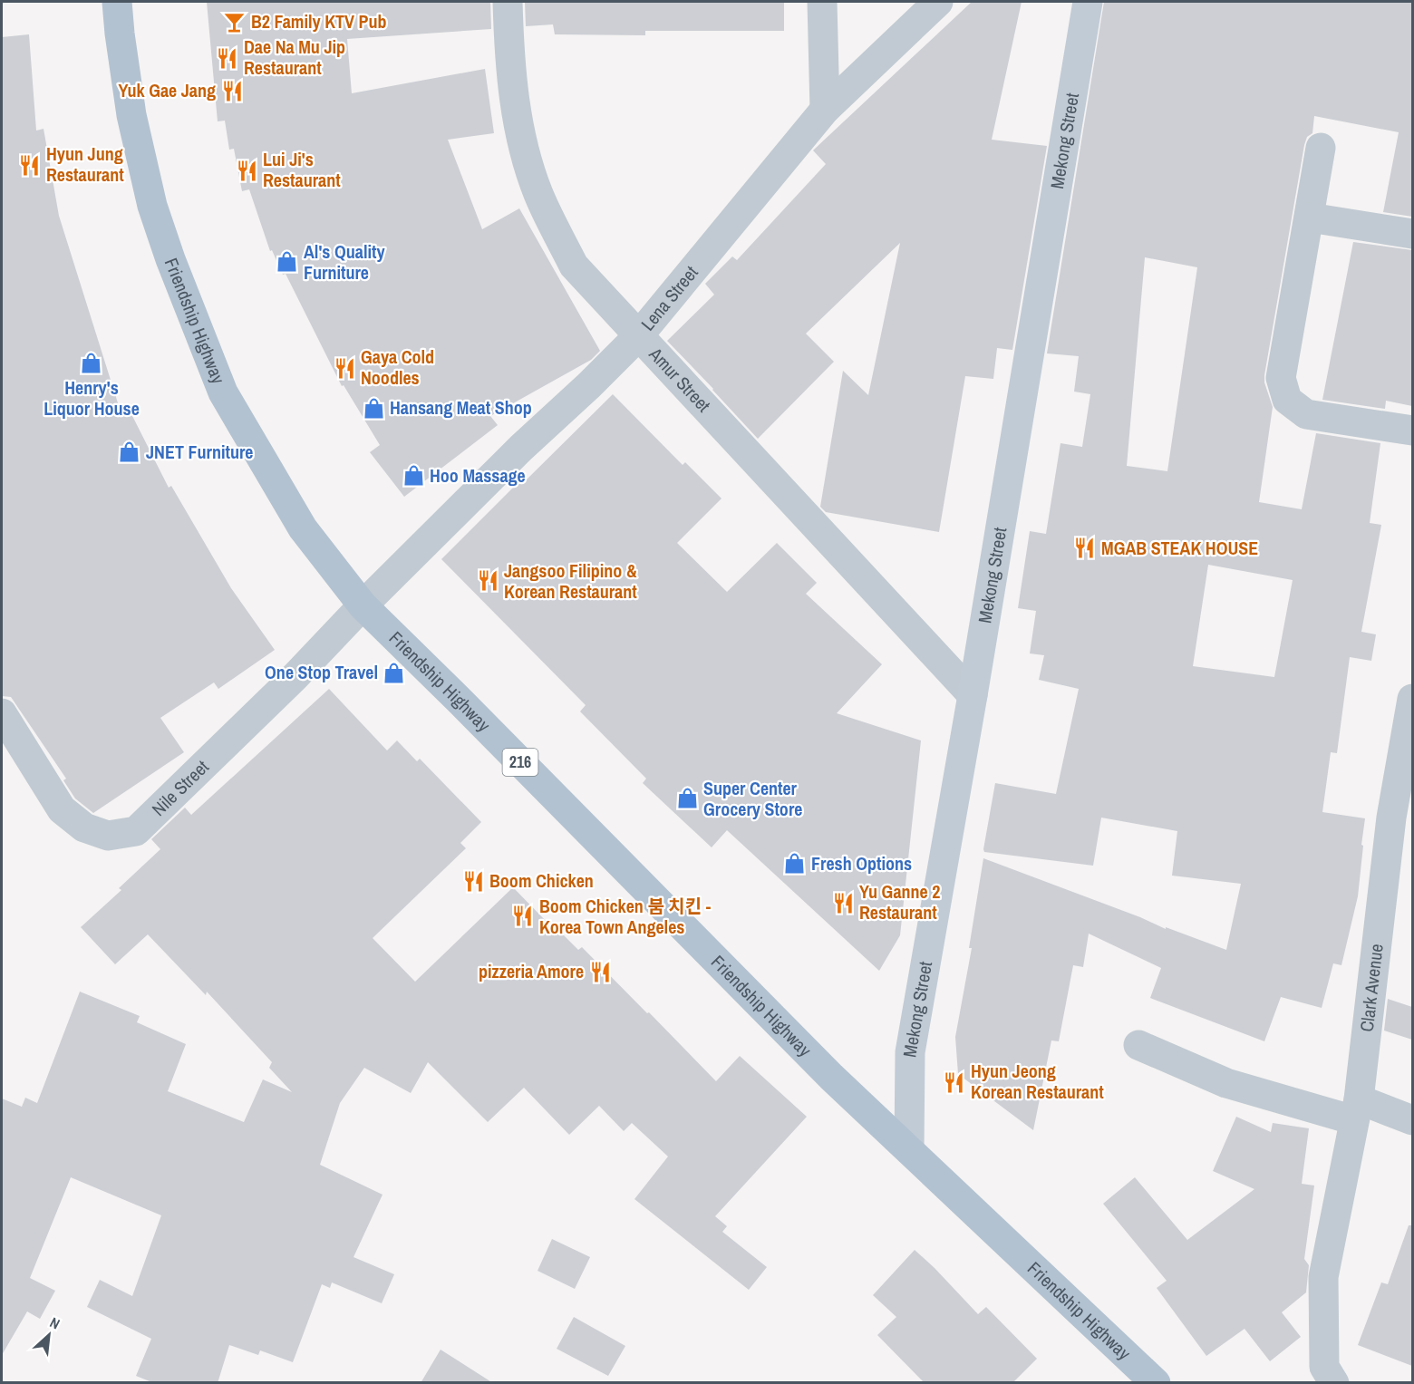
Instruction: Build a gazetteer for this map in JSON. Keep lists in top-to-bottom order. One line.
{"streets":{"main road":["Friendship Highway","216"],"street":["Mekong Street","Lena Street","Amur Street","Nile Street","Clark Avenue"]},"crossings":[["Mekong Street","Friendship Highway"],["Mekong Street","Amur Street"],["Lena Street","Friendship Highway"],["Lena Street","Amur Street"],["Lena Street","Nile Street"],["Friendship Highway","Nile Street"]],"places":{"bar":["B2 Family KTV Pub"],"restaurant":["Dae Na Mu Jip Restaurant","Yuk Gae Jang","Hyun Jung Restaurant","Lui Ji's Restaurant","Gaya Cold Noodles","MGAB STEAK HOUSE","Jangsoo Filipino & Korean Restaurant","Boom Chicken","Yu Ganne 2 Restaurant","Boom Chicken 붐 치킨 - Korea Town Angeles","pizzeria Amore","Hyun Jeong Korean Restaurant"],"shop":["Al's Quality Furniture","Henry's Liquor House","Hansang Meat Shop","JNET Furniture","Hoo Massage","One Stop Travel","Super Center Grocery Store","Fresh Options"]},"north":"top right"}
